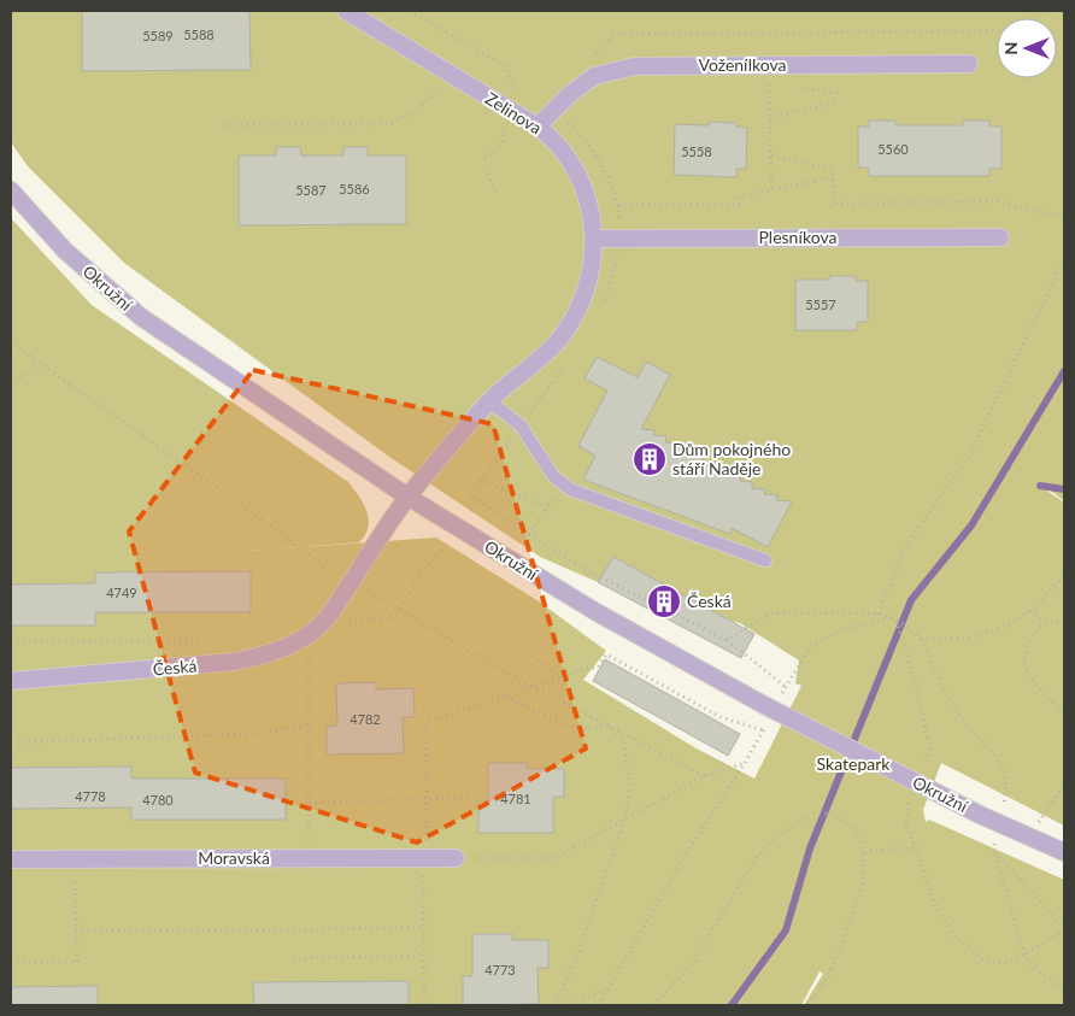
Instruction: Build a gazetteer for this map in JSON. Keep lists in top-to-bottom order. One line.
{"streets":{"street":["Voženílkova","Zelinova","Plesníkova","Okružní","Česká","Moravská"]},"crossings":[["Voženílkova","Zelinova"],["Zelinova","Plesníkova"],["Zelinova","Okružní"],["Zelinova","Česká"],["Okružní","Česká"]],"parks":["Skatepark"],"places":{"building":["Dům pokojného stáří Naděje","Česká"]},"house_numbers":["5588","5589","5560","5558","5586","5587","5557","4749","4782","4778","4781","4780","4773"],"north":"left"}
